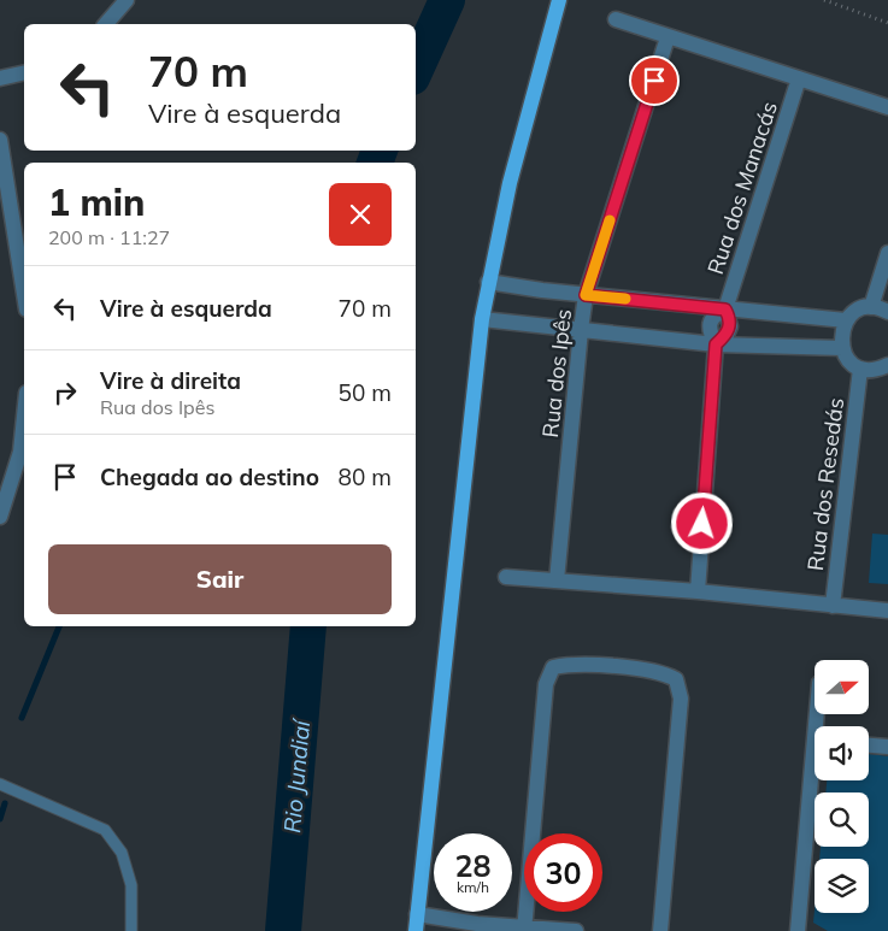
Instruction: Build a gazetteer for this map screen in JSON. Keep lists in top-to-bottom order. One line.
{"streets":{"street":["Rua dos Manacás","Rua dos Ipês","Rua dos Resedás"]},"water":["Rio Jundiaí"],"north":"right","page":{"turn":["70 m","Vire à esquerda"],"heading":["1 min","200 m · 11:27"],"list":[{"name":"Vire à esquerda","value":"70 m"},{"name":"Vire à direita","note":"Rua dos Ipês","value":"50 m"},{"name":"Chegada ao destino","value":"80 m"}],"buttons":"Sair","speed":"28 km/h","limit":"30"}}
